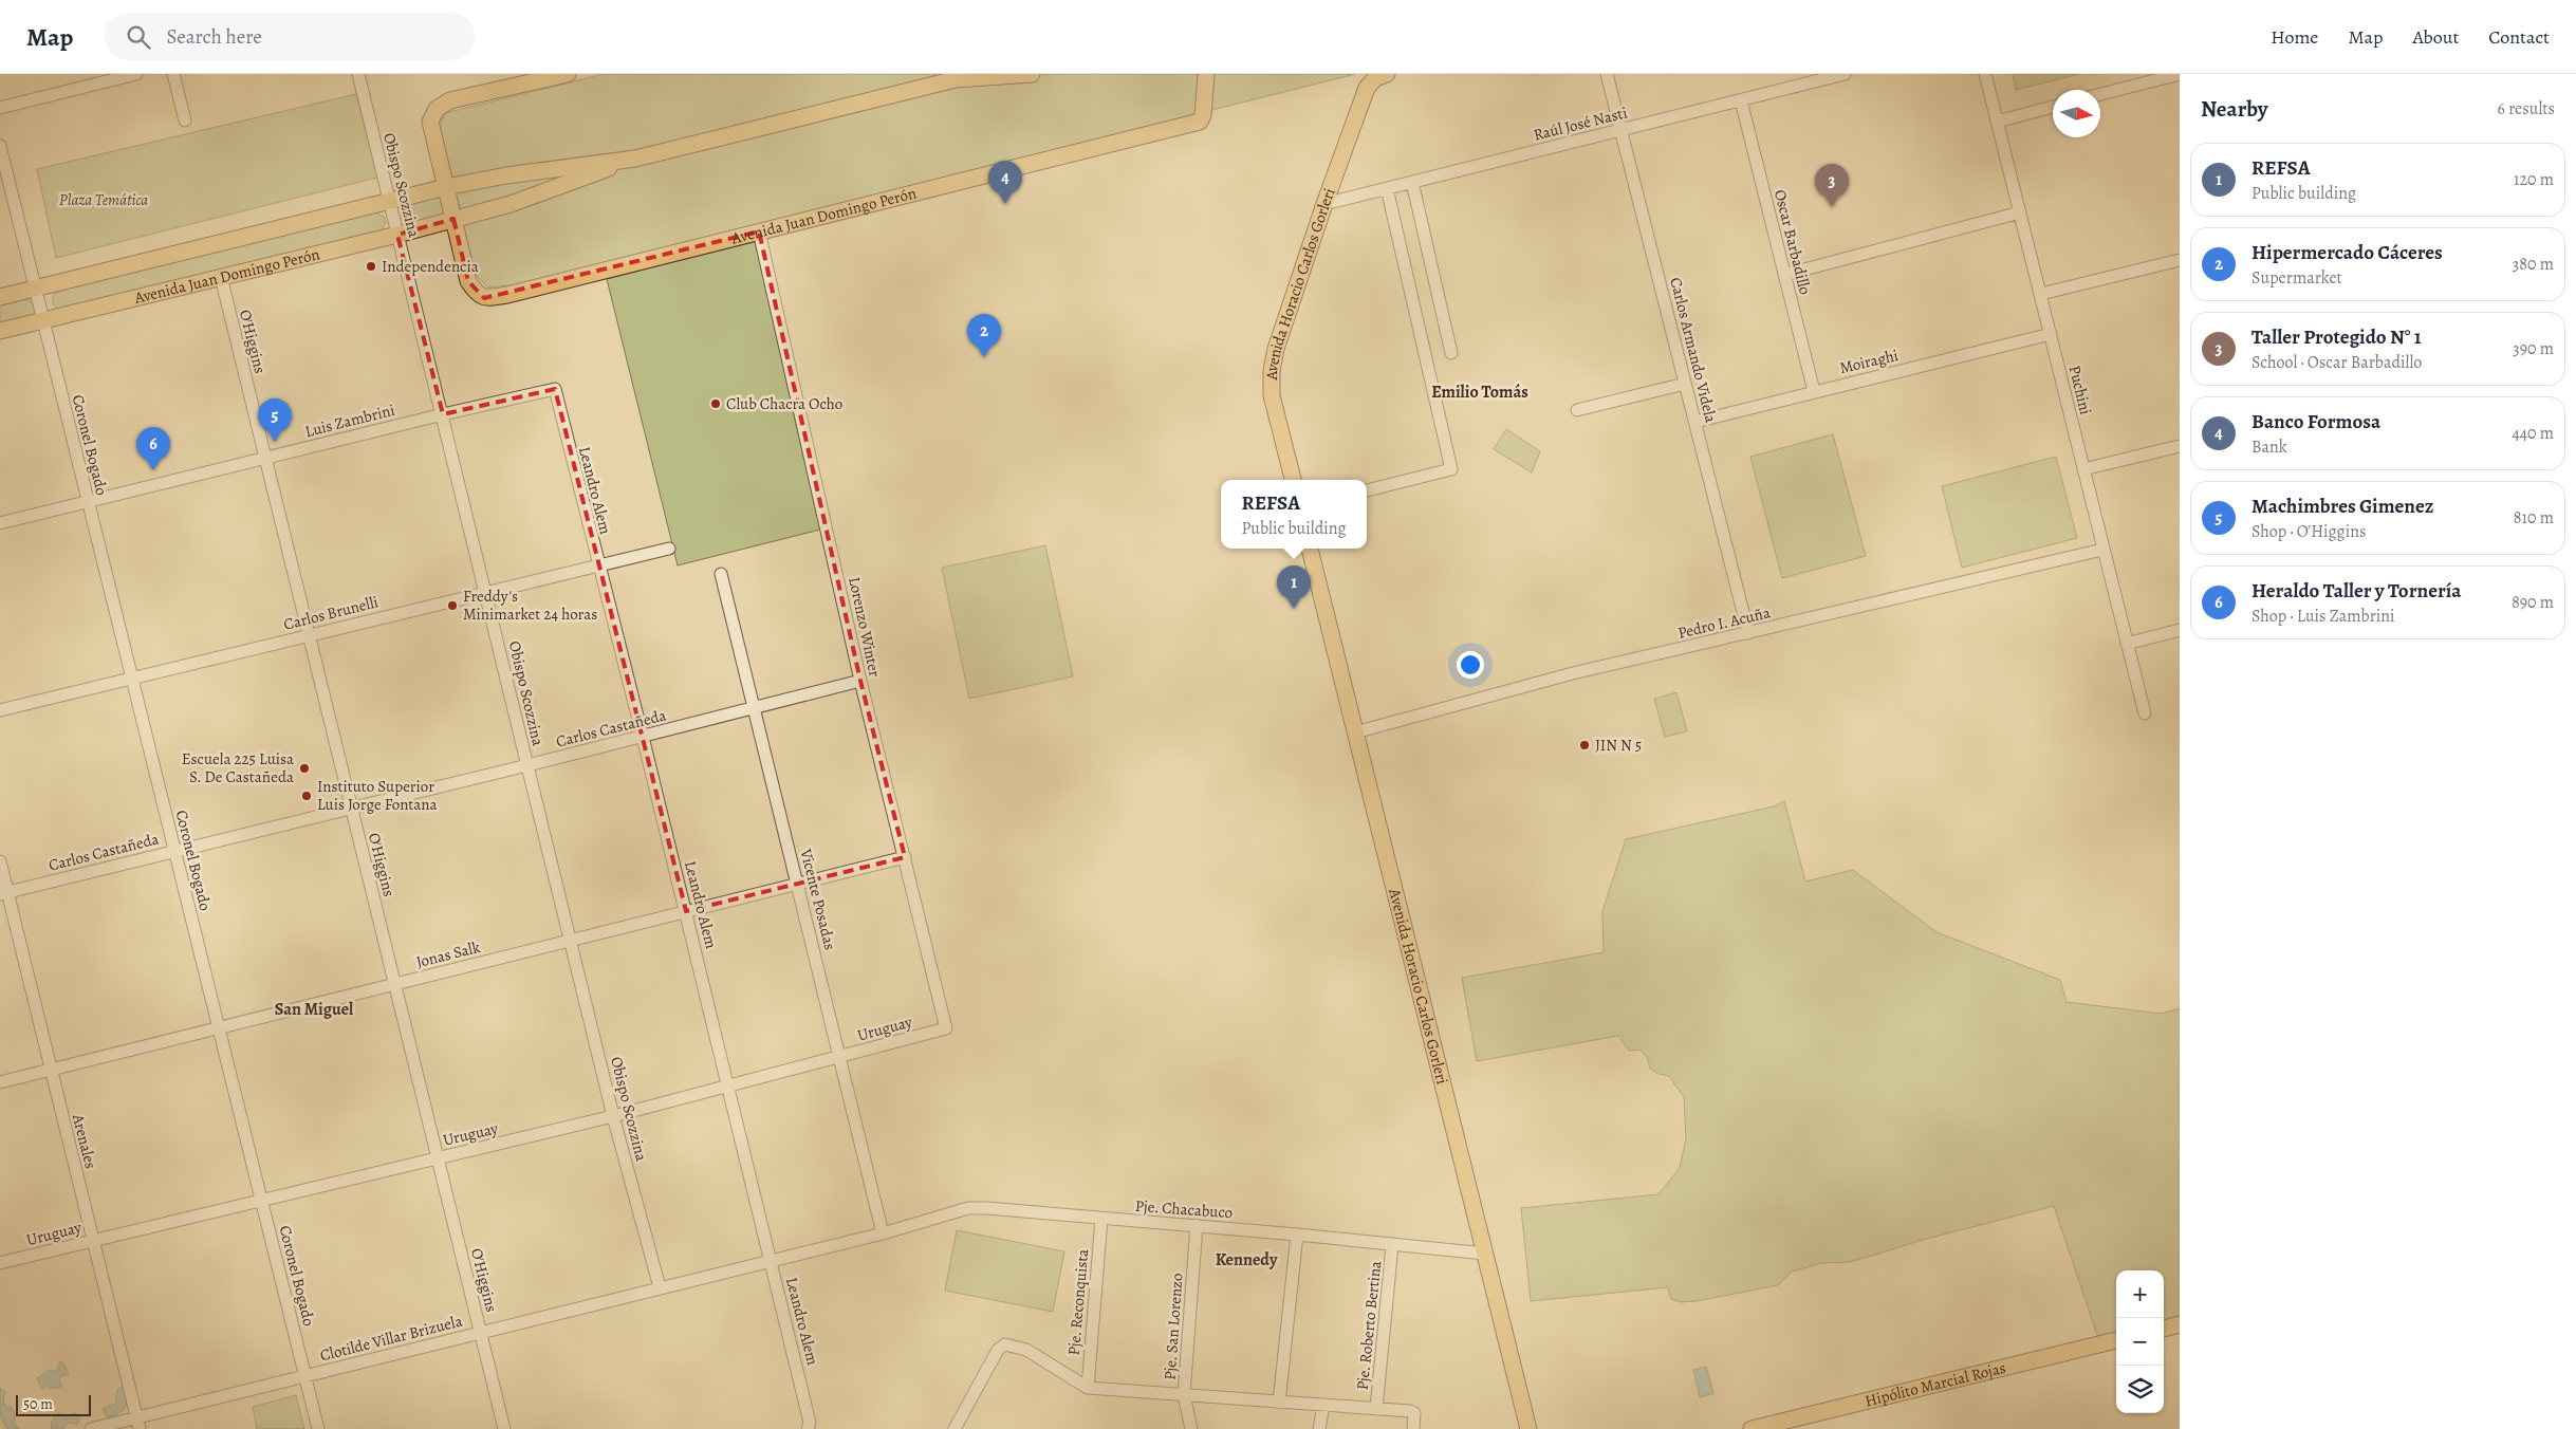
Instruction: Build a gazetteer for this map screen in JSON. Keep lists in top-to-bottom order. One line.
{"streets":{"main road":["Avenida Juan Domingo Perón","Avenida Horacio Carlos Gorleri","Hipólito Marcial Rojas"],"street":["Raúl José Nasti","Obispo Scozzina","Oscar Barbadillo","O'Higgins","Carlos Armando Videla","Moiraghi","Puchini","Luis Zambrini","Coronel Bogado","Leandro Alem","Carlos Brunelli","Pedro I. Acuña","Lorenzo Winter","Carlos Castañeda","Vicente Posadas","Jonas Salk","Uruguay","Arenales","Pje. Chacabuco","Pje. Reconquista","Pje. Roberto Bertina","Pje. San Lorenzo","Clotilde Villar Brizuela"]},"crossings":[["Raúl José Nasti","Oscar Barbadillo"],["Raúl José Nasti","Avenida Horacio Carlos Gorleri"],["Raúl José Nasti","Carlos Armando Videla"],["Obispo Scozzina","Avenida Juan Domingo Perón"],["Obispo Scozzina","Luis Zambrini"],["Obispo Scozzina","Carlos Brunelli"],["Obispo Scozzina","Carlos Castañeda"],["Obispo Scozzina","Jonas Salk"],["Obispo Scozzina","Uruguay"],["Obispo Scozzina","Clotilde Villar Brizuela"],["Avenida Juan Domingo Perón","O'Higgins"],["Avenida Juan Domingo Perón","Coronel Bogado"],["Avenida Juan Domingo Perón","Lorenzo Winter"],["Oscar Barbadillo","Moiraghi"],["Avenida Horacio Carlos Gorleri","Pedro I. Acuña"],["Avenida Horacio Carlos Gorleri","Pje. Chacabuco"],["O'Higgins","Luis Zambrini"],["O'Higgins","Carlos Brunelli"],["O'Higgins","Carlos Castañeda"],["O'Higgins","Jonas Salk"],["O'Higgins","Uruguay"],["O'Higgins","Clotilde Villar Brizuela"],["Carlos Armando Videla","Moiraghi"],["Carlos Armando Videla","Pedro I. Acuña"],["Moiraghi","Puchini"],["Puchini","Pedro I. Acuña"],["Luis Zambrini","Coronel Bogado"],["Luis Zambrini","Leandro Alem"],["Coronel Bogado","Carlos Brunelli"],["Coronel Bogado","Carlos Castañeda"],["Coronel Bogado","Jonas Salk"],["Coronel Bogado","Uruguay"],["Coronel Bogado","Clotilde Villar Brizuela"],["Leandro Alem","Carlos Brunelli"],["Leandro Alem","Carlos Castañeda"],["Leandro Alem","Jonas Salk"],["Leandro Alem","Uruguay"],["Leandro Alem","Clotilde Villar Brizuela"],["Lorenzo Winter","Carlos Castañeda"],["Lorenzo Winter","Jonas Salk"],["Lorenzo Winter","Uruguay"],["Carlos Castañeda","Vicente Posadas"],["Carlos Castañeda","Arenales"],["Vicente Posadas","Jonas Salk"],["Vicente Posadas","Uruguay"],["Vicente Posadas","Pje. Chacabuco"],["Vicente Posadas","Clotilde Villar Brizuela"],["Jonas Salk","Arenales"],["Uruguay","Arenales"],["Arenales","Clotilde Villar Brizuela"],["Pje. Chacabuco","Pje. Reconquista"],["Pje. Chacabuco","Pje. Roberto Bertina"],["Pje. Chacabuco","Pje. San Lorenzo"],["Pje. Chacabuco","Clotilde Villar Brizuela"]],"districts":["Emilio Tomás","San Miguel","Kennedy"],"parks":["Plaza Temática"],"places":["Independencia","Club Chacra Ocho","Freddy's Minimarket 24 horas","JIN N 5","Escuela 225 Luisa S. De Castañeda","Instituto Superior Luis Jorge Fontana"],"scale_bar":"50 m","north":"right","page":{"header":"Map","search":"Search here","nav":["Home","Map","About","Contact"],"heading":["Nearby","6 results"],"list":[{"mark":"1","name":"REFSA","note":"Public building","value":"120 m"},{"mark":"2","name":"Hipermercado Cáceres","note":"Supermarket","value":"380 m"},{"mark":"3","name":"Taller Protegido N° 1","note":"School · Oscar Barbadillo","value":"390 m"},{"mark":"4","name":"Banco Formosa","note":"Bank","value":"440 m"},{"mark":"5","name":"Machimbres Gimenez","note":"Shop · O'Higgins","value":"810 m"},{"mark":"6","name":"Heraldo Taller y Tornería","note":"Shop · Luis Zambrini","value":"890 m"}],"pins":["4","3","2","5","6","1"],"popup":["REFSA","Public building"],"map_buttons":["+","−"],"scale":"50 m"}}
